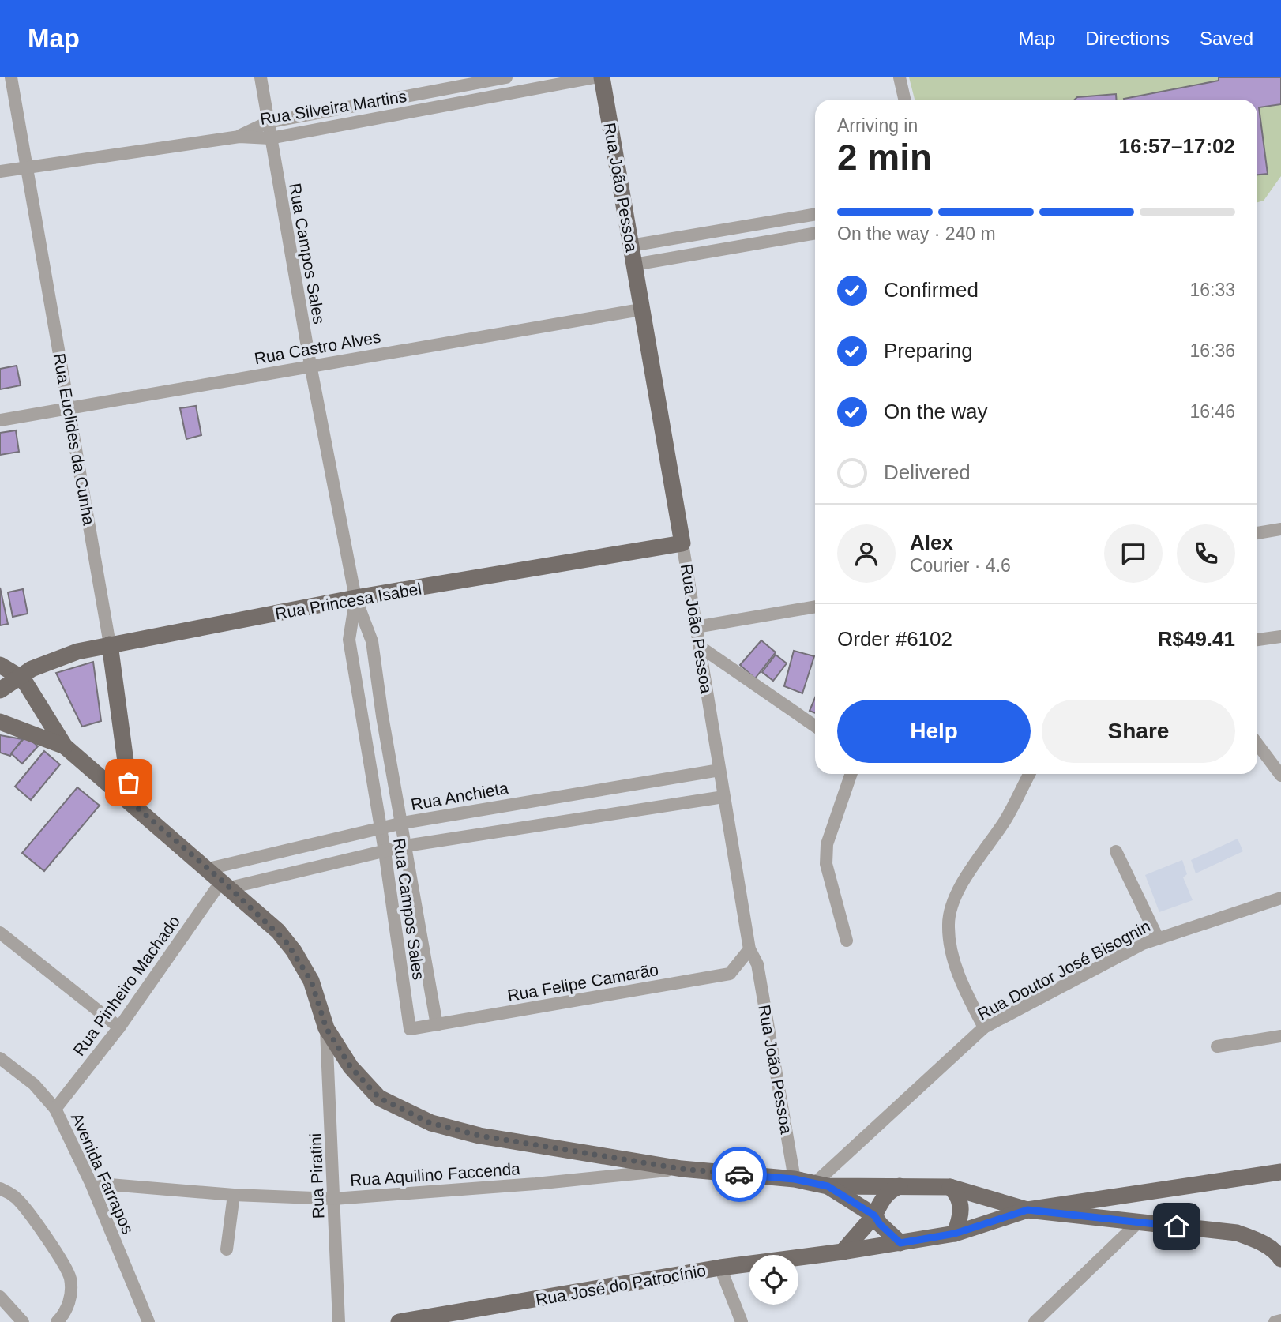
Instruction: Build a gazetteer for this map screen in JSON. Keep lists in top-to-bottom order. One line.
{"streets":{"main road":["Rua João Pessoa","Rua Euclides da Cunha","Rua Princesa Isabel","Rua José do Patrocínio"],"street":["Rua Silveira Martins","Rua Campos Sales","Rua Castro Alves","Rua Anchieta","Rua Doutor José Bisognin","Rua Felipe Camarão","Rua Pinheiro Machado","Avenida Farrapos","Rua Aquilino Faccenda","Rua Piratini"]},"crossings":[["Rua Silveira Martins","Rua Campos Sales"],["Rua Silveira Martins","Rua Euclides da Cunha"],["Rua João Pessoa","Rua Castro Alves"],["Rua João Pessoa","Rua Princesa Isabel"],["Rua João Pessoa","Rua Anchieta"],["Rua João Pessoa","Rua Felipe Camarão"],["Rua Campos Sales","Rua Castro Alves"],["Rua Campos Sales","Rua Princesa Isabel"],["Rua Campos Sales","Rua Anchieta"],["Rua Campos Sales","Rua Felipe Camarão"],["Rua Castro Alves","Rua Euclides da Cunha"],["Rua Euclides da Cunha","Rua Princesa Isabel"],["Rua Pinheiro Machado","Avenida Farrapos"],["Avenida Farrapos","Rua Aquilino Faccenda"],["Rua Aquilino Faccenda","Rua Piratini"]],"page":{"header":"Map","nav":["Map","Directions","Saved"],"heading":["2 min","Arriving in","16:57–17:02"],"panel":["Alex","Courier · 4.6","Order #6102","R$49.41"],"bar":"On the way · 240 m","list":[["Confirmed","16:33"],["Preparing","16:36"],["On the way","16:46"],"Delivered"],"buttons":["Help","Share"]}}
